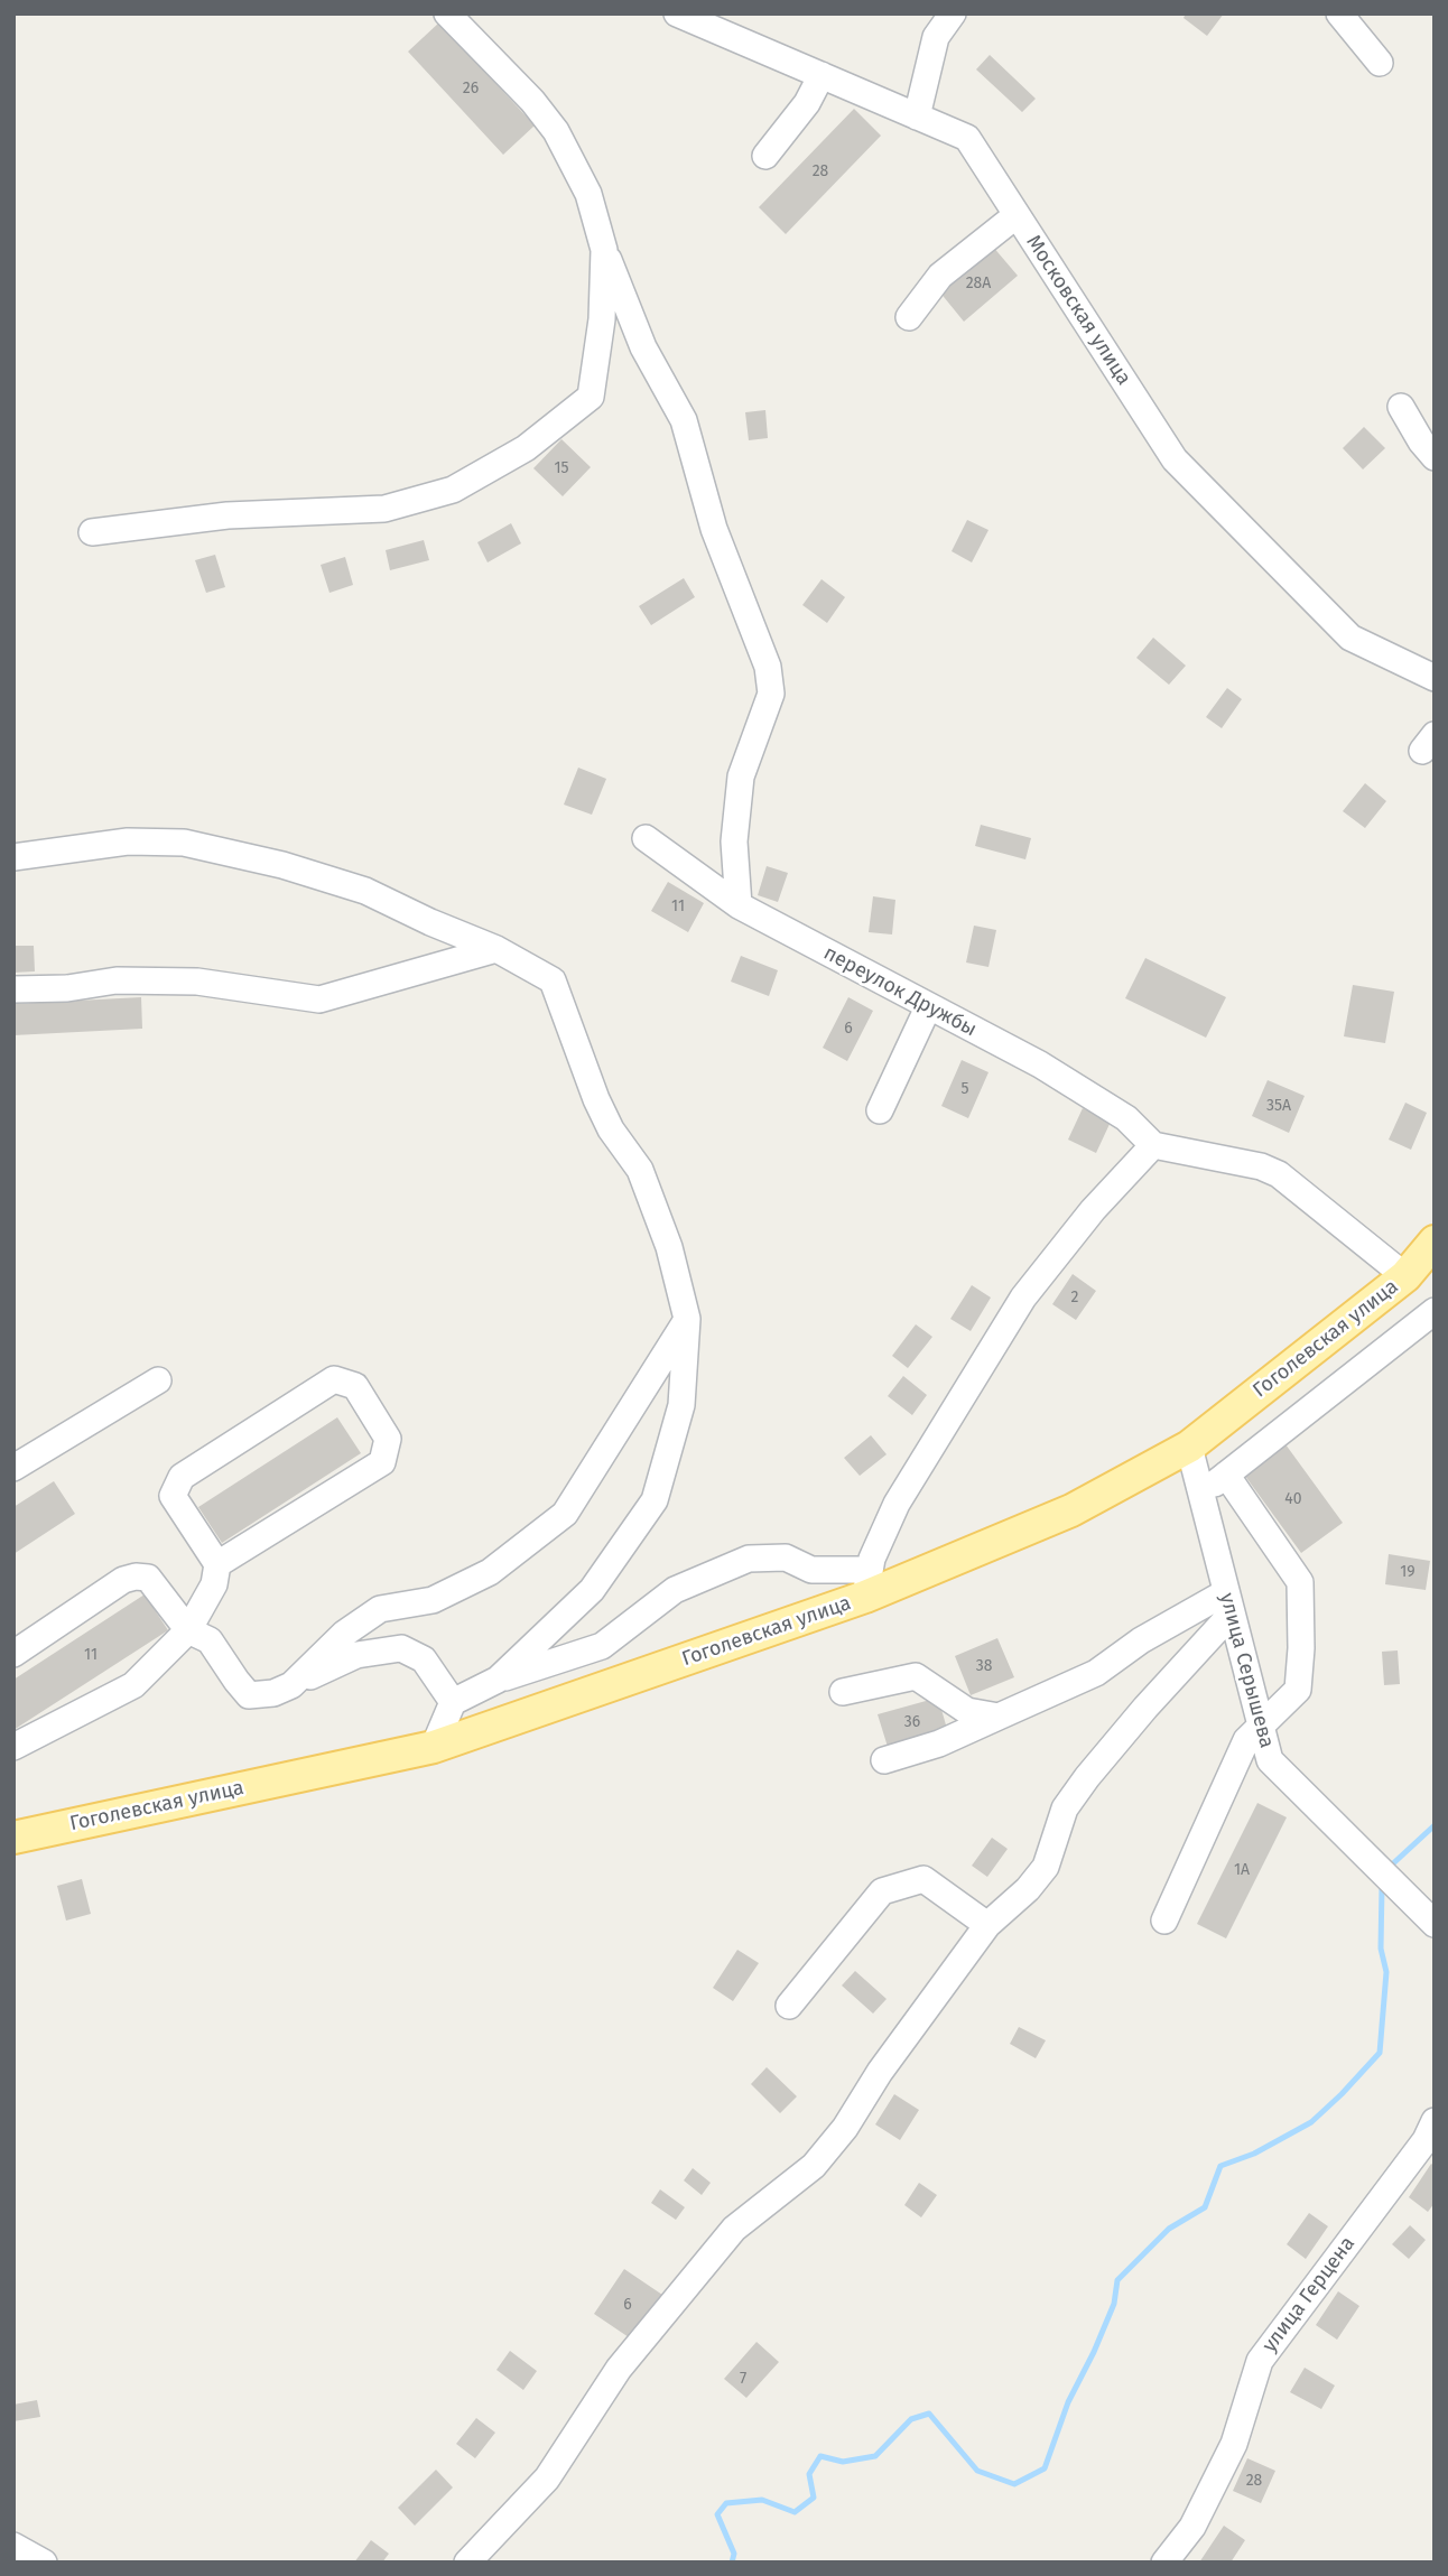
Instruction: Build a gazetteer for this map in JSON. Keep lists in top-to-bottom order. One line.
{"streets":{"main road":["Гоголевская улица"],"street":["Московская улица","переулок Дружбы","улица Серышева","улица Герцена"]},"crossings":[["Гоголевская улица","улица Серышева"]],"house_numbers":["26","28","28А","15","11","6","5","35А","2","40","19","11","38","36","1А","6","7","28"]}
